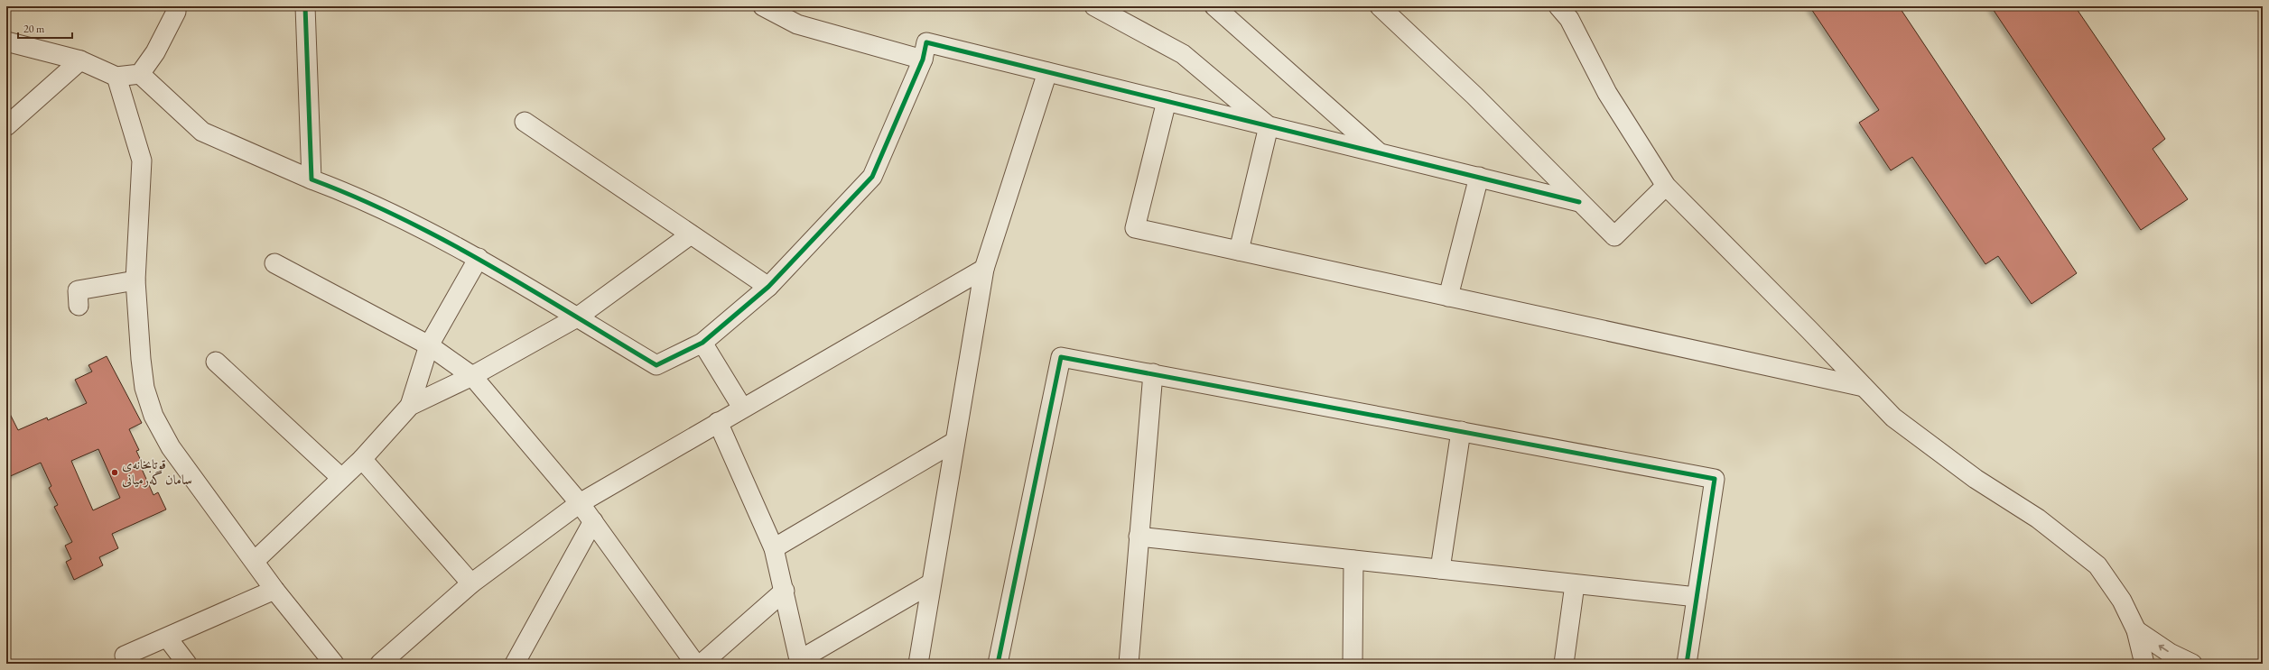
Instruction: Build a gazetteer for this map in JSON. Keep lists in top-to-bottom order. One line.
{"places":["قوتابخانەی سامان گەرمیانی"],"scale_bar":"20 m"}
